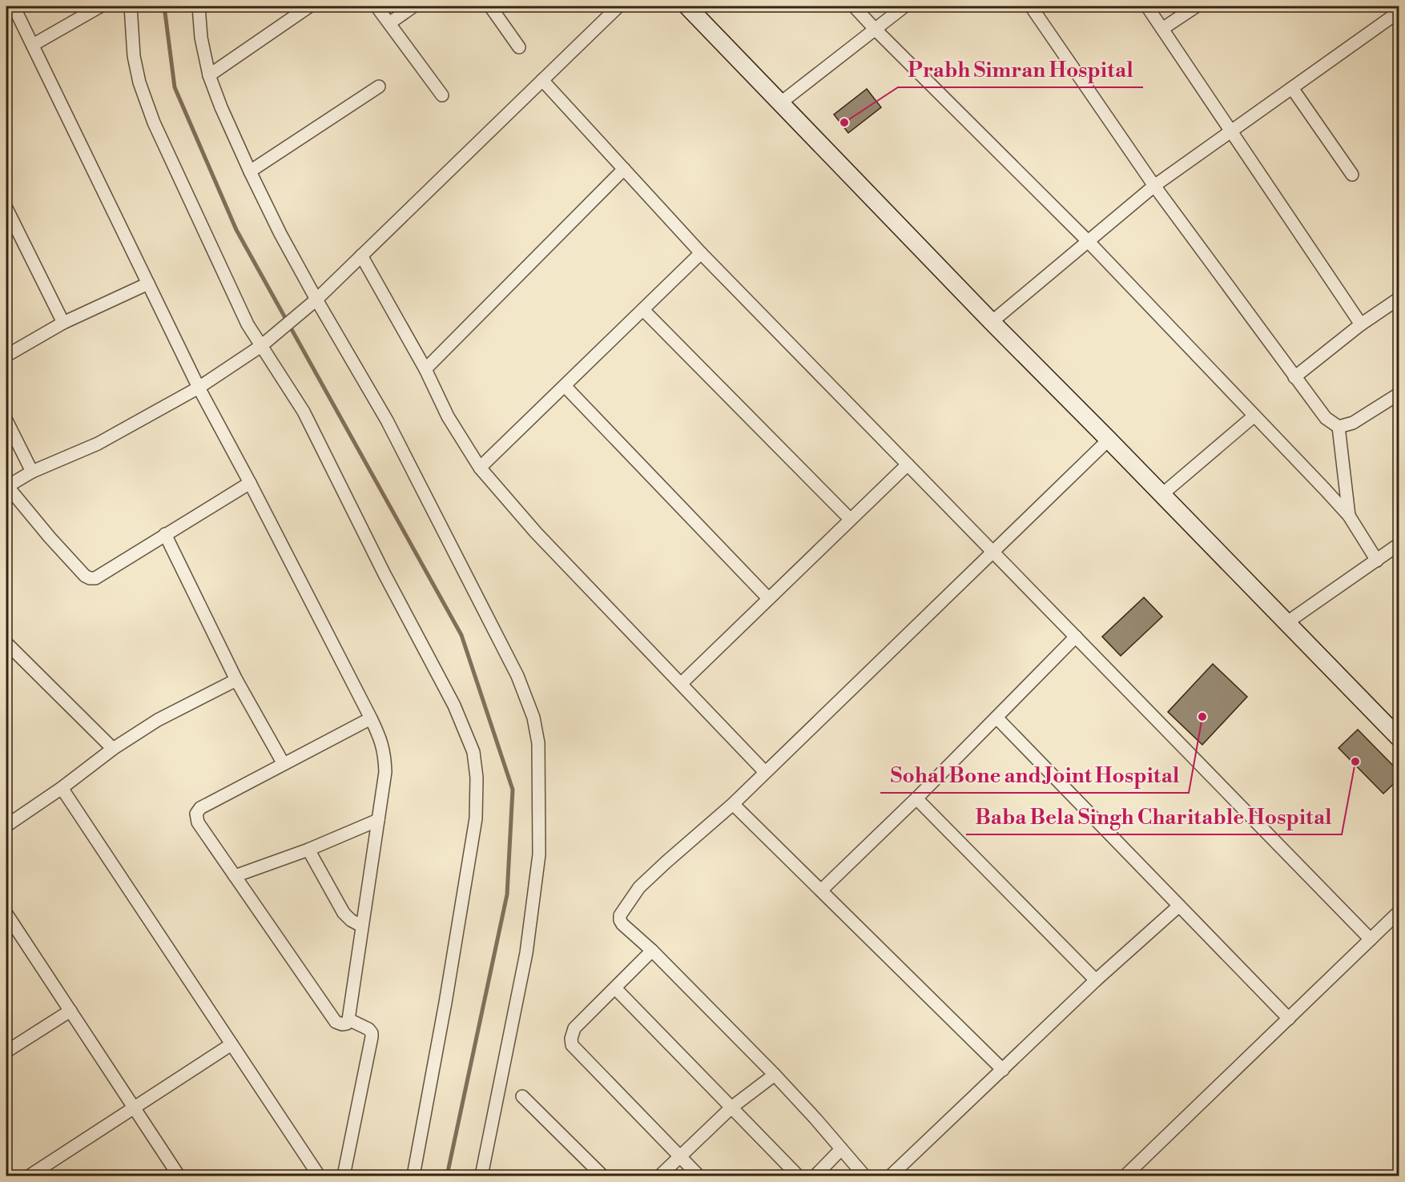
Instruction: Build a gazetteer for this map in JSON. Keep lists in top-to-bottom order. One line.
{"places":["Prabh Simran Hospital","Sohal Bone and Joint Hospital","Baba Bela Singh Charitable Hospital"]}
